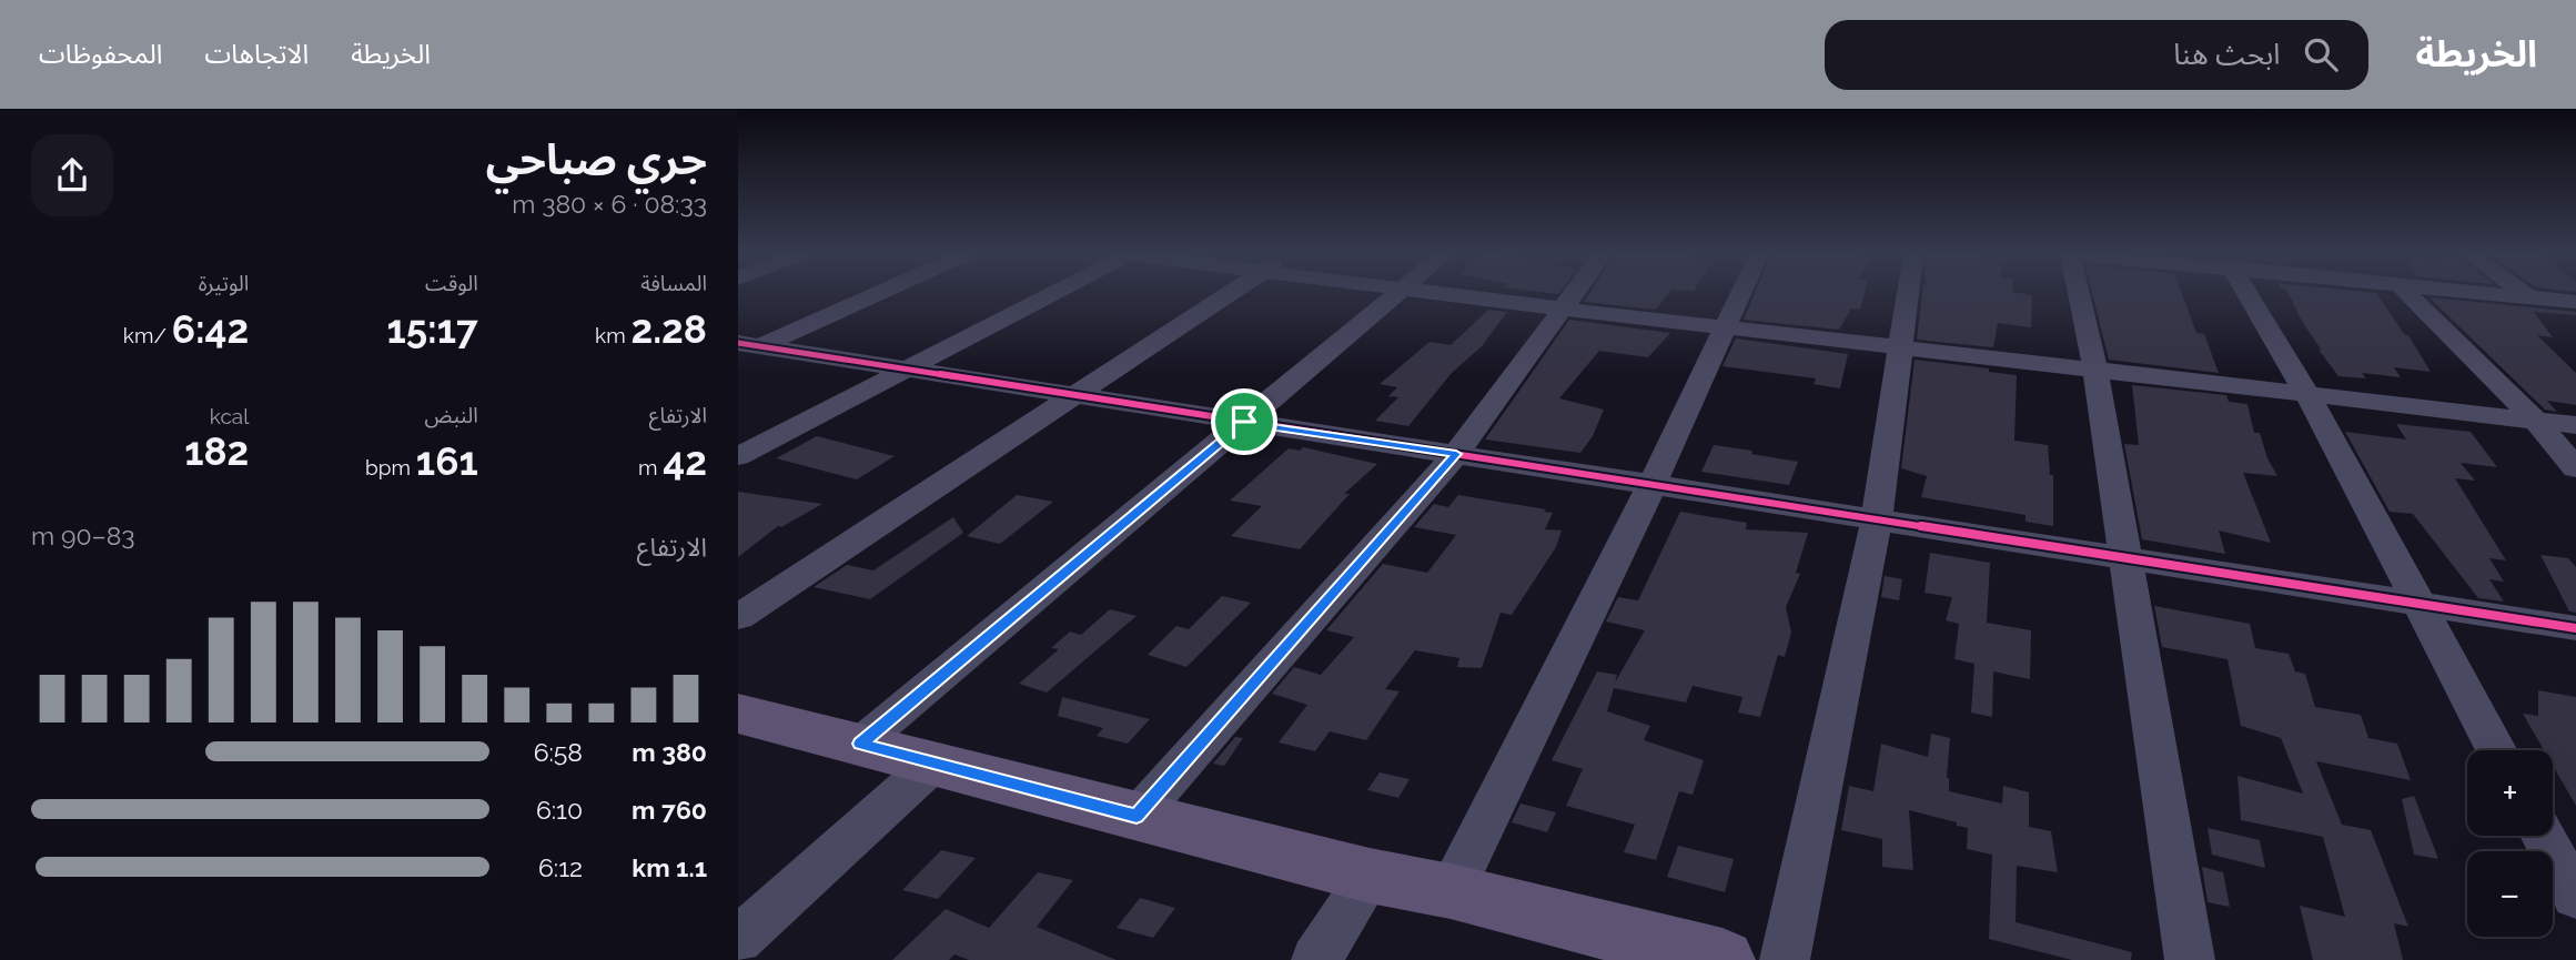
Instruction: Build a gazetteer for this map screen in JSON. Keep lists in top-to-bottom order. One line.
{"page":{"header":"الخريطة","search":"ابحث هنا","nav":["الخريطة","الاتجاهات","المحفوظات"],"heading":["جري صباحي","08:33 · 6 × 380 m"],"stats":[["المسافة","2.28 km"],["الوقت","15:17"],["الوتيرة","6:42 /km"],["الارتفاع","42 m"],["النبض","161 bpm"],["kcal","182"]],"chart":["الارتفاع","83–90 m"],"list":[{"name":"380 m","note":"6:58"},{"name":"760 m","note":"6:10"},{"name":"1.1 km","note":"6:12"}],"map_buttons":["+","−"]}}
